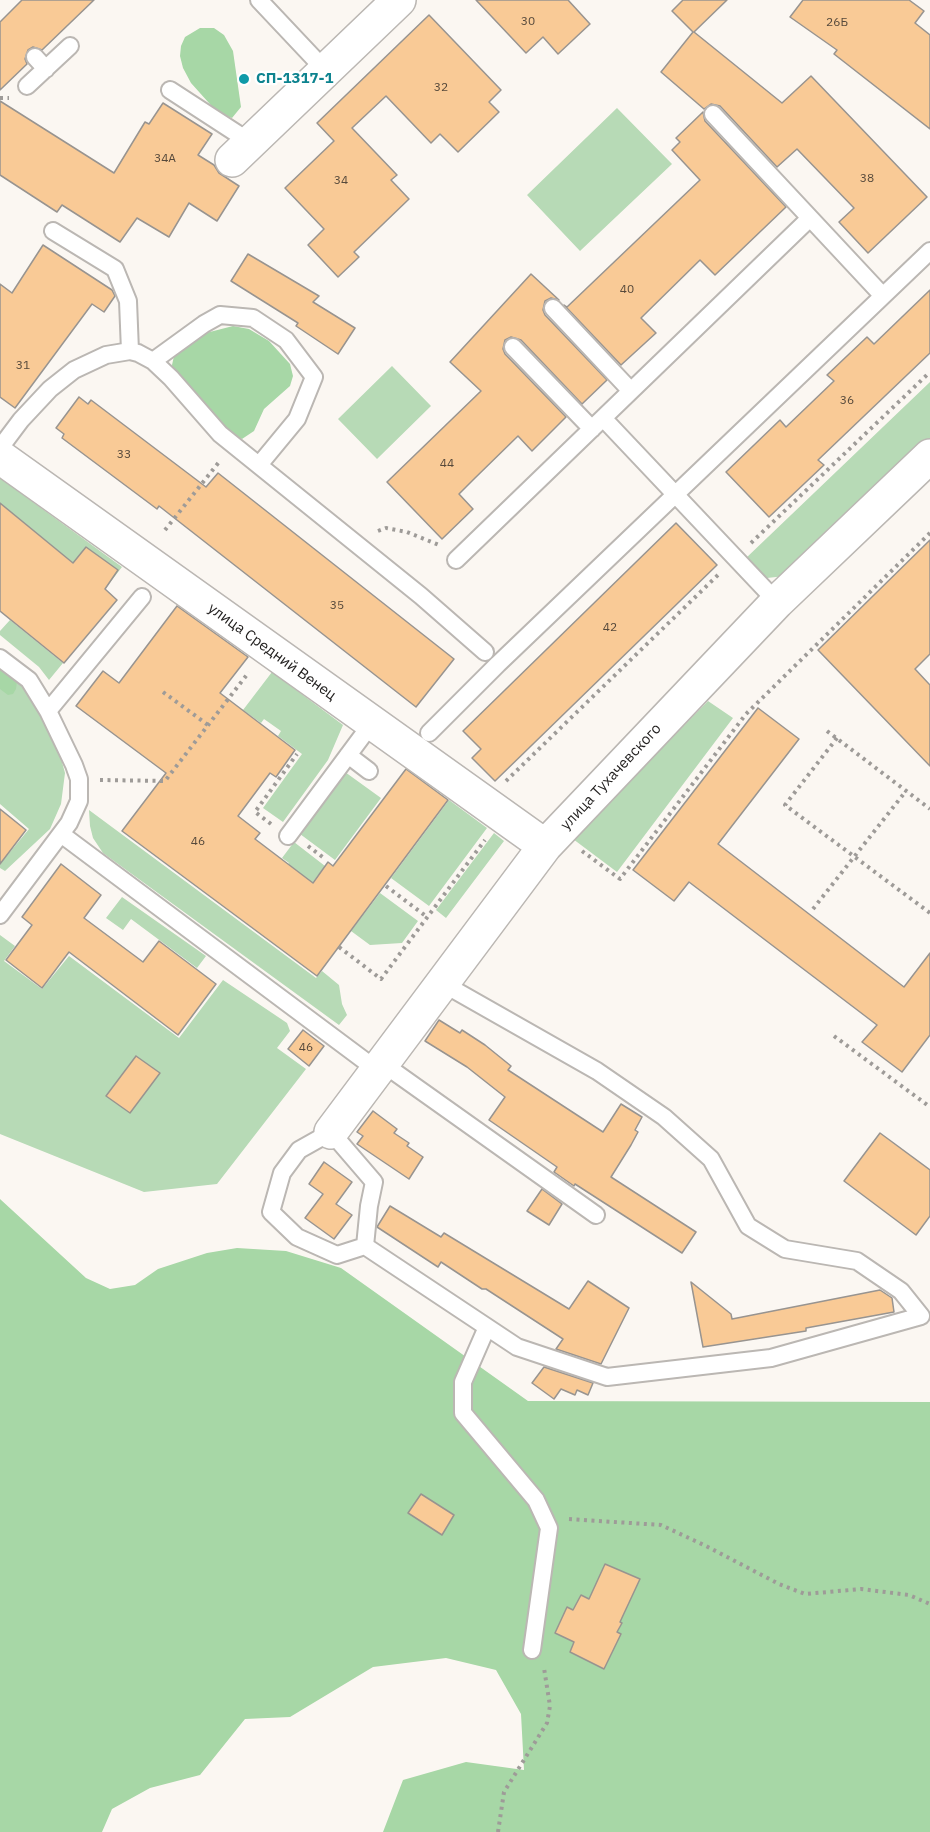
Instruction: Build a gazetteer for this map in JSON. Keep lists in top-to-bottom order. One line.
{"streets":{"street":["улица Средний Венец","улица Тухачевского"]},"crossings":[["улица Средний Венец","улица Тухачевского"]],"places":["СП-1317-1"],"house_numbers":["30","26Б","32","34А","38","34","40","31","36","33","44","35","42","46","46"]}
